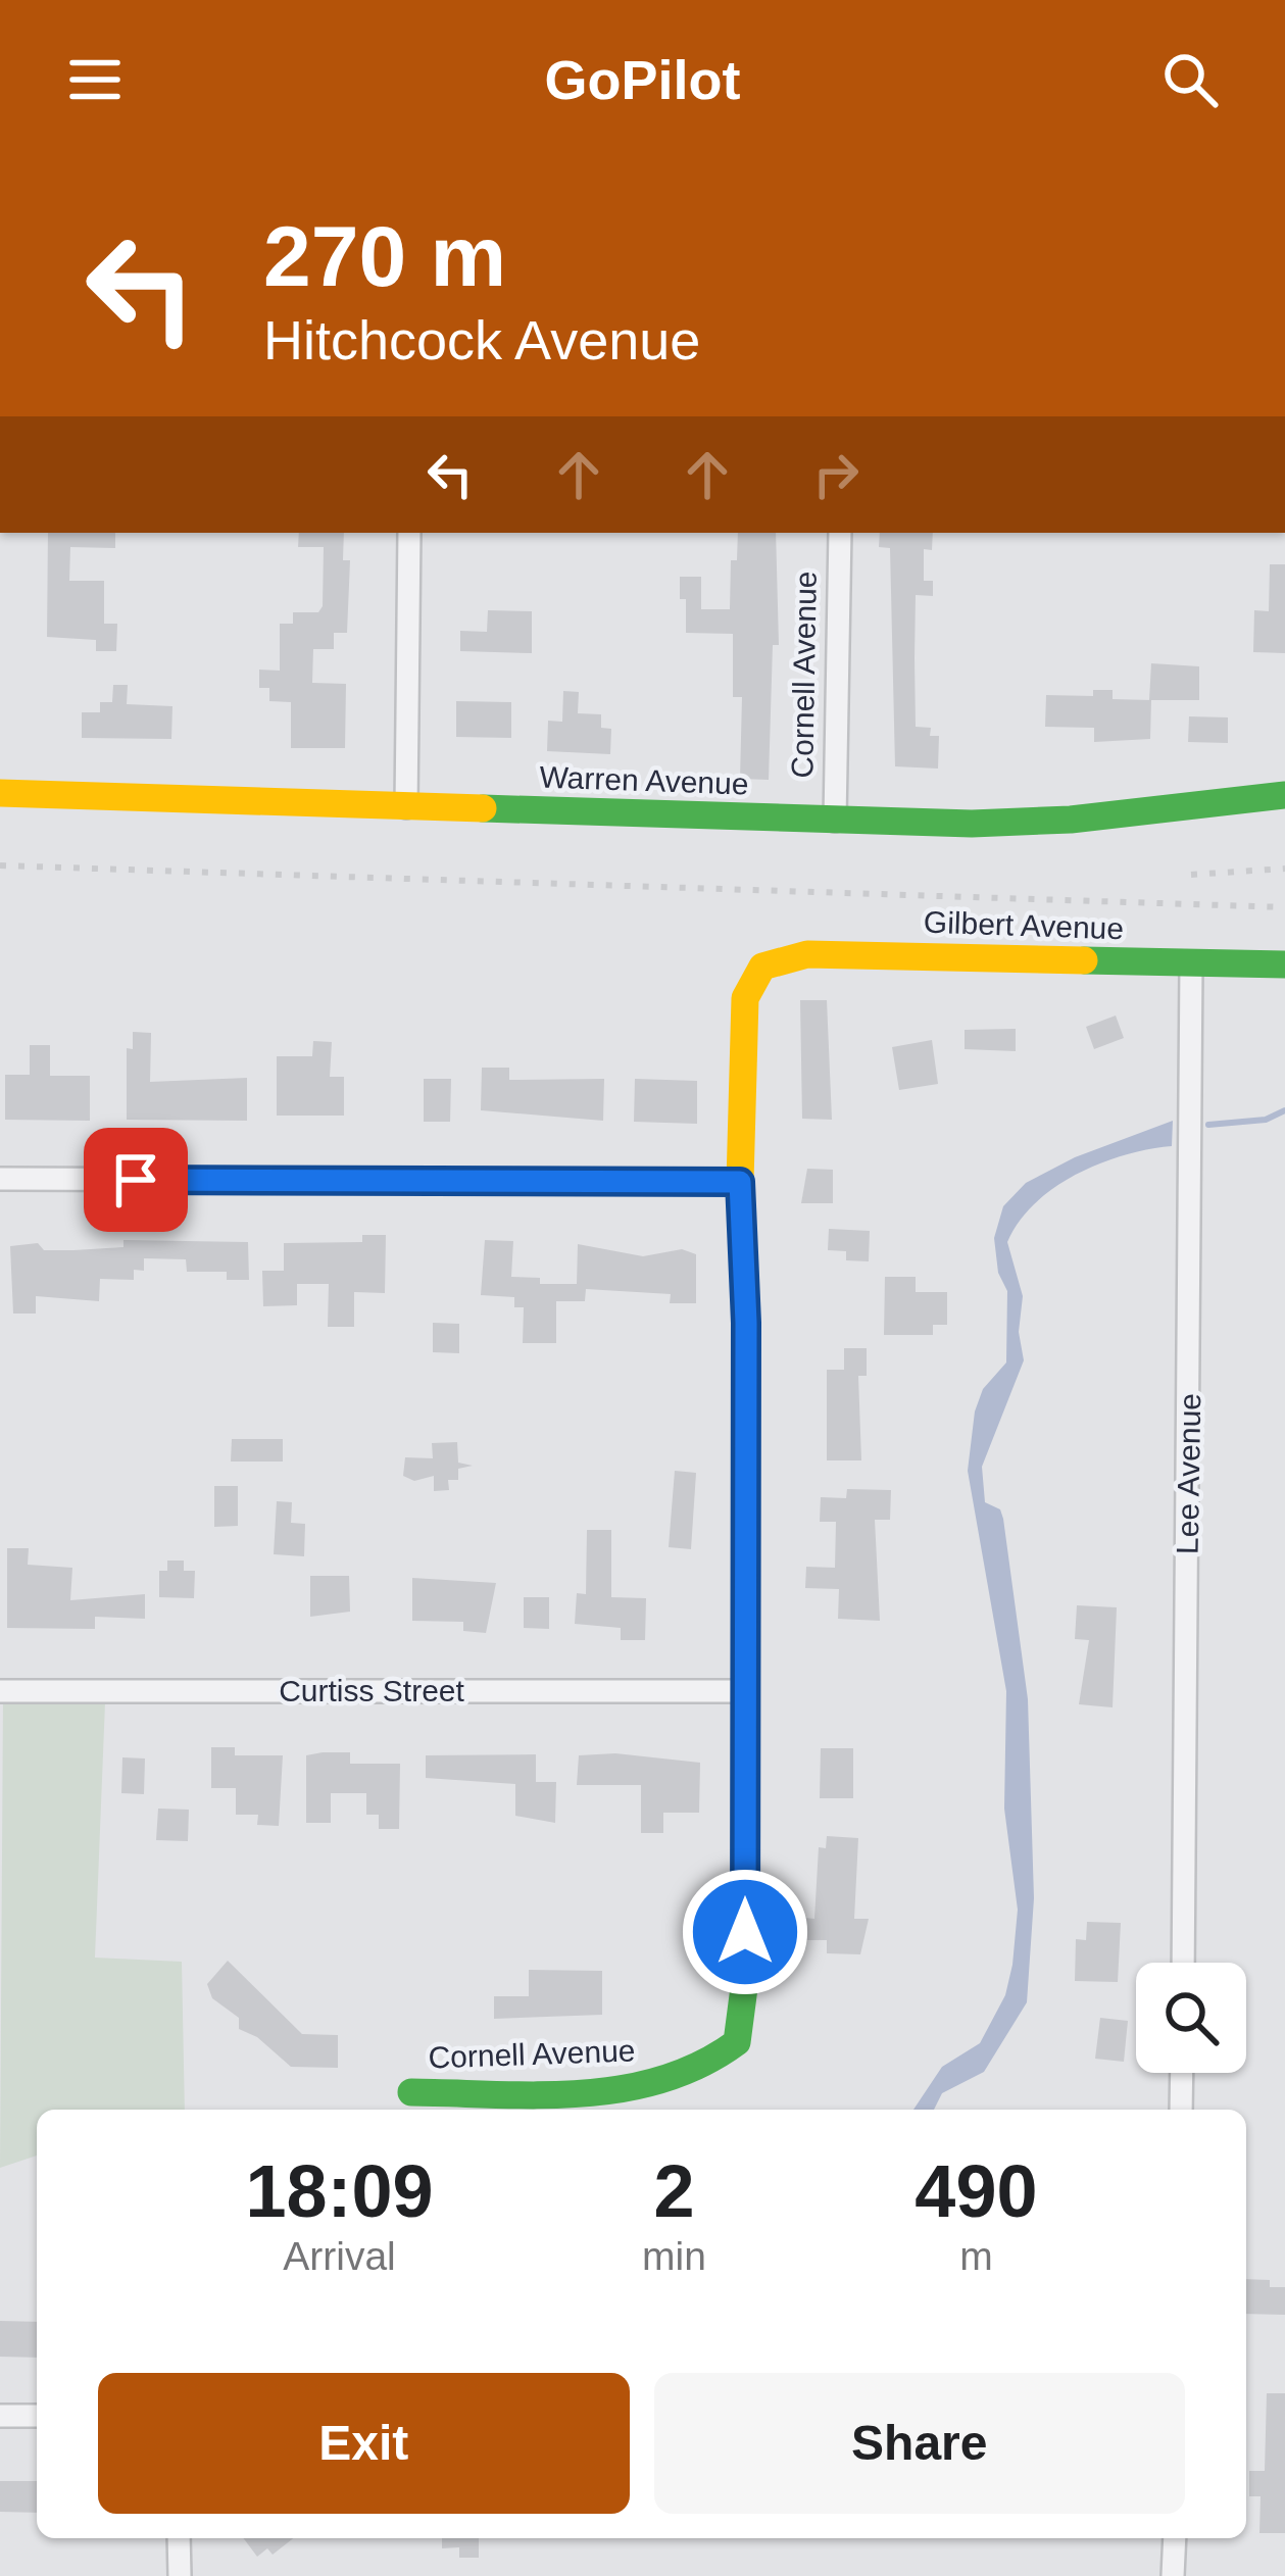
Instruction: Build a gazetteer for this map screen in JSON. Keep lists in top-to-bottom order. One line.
{"streets":{"street":["Cornell Avenue","Warren Avenue","Gilbert Avenue","Lee Avenue","Curtiss Street"]},"crossings":[["Cornell Avenue","Warren Avenue"],["Cornell Avenue","Gilbert Avenue"],["Cornell Avenue","Curtiss Street"],["Gilbert Avenue","Lee Avenue"]],"page":{"header":"GoPilot","turn":["270 m","Hitchcock Avenue"],"eta":["18:09","Arrival","2","min","490","m"],"buttons":["Exit","Share"]}}
